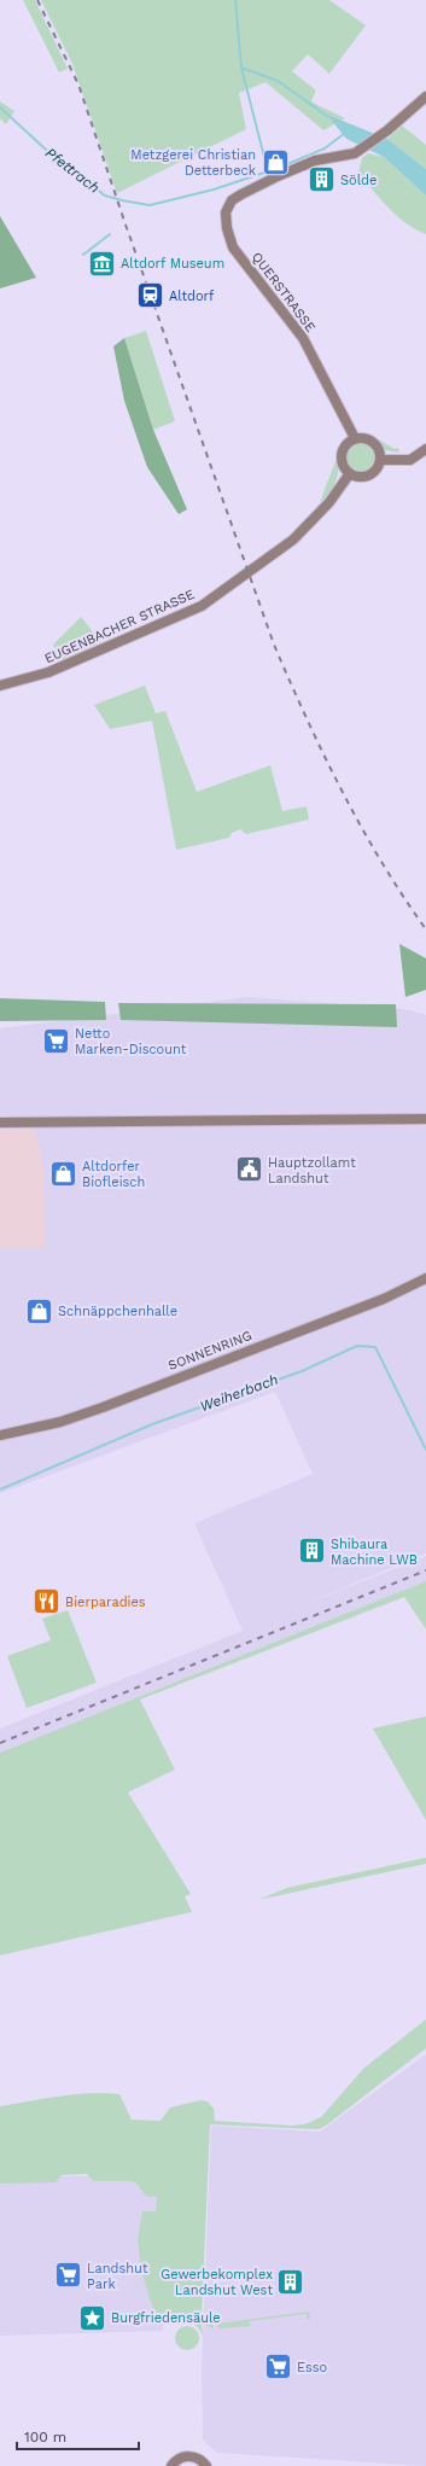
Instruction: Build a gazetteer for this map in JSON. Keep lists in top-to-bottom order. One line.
{"streets":{"street":["QUERSTRASSE","EUGENBACHER STRASSE","SONNENRING"]},"crossings":[["QUERSTRASSE","EUGENBACHER STRASSE"]],"water":["Pfettrach","Weiherbach"],"places":{"shop":["Metzgerei Christian Detterbeck","Altdorfer Biofleisch","Schnäppchenhalle"],"building":["Sölde","Shibaura Machine LWB","Gewerbekomplex Landshut West"],"museum":["Altdorf Museum"],"station":["Altdorf"],"supermarket":["Netto Marken-Discount","Landshut Park","Esso"],"public building":["Hauptzollamt Landshut"],"restaurant":["Bierparadies"],"place":["Burgfriedensäule"]},"scale_bar":"100 m"}
